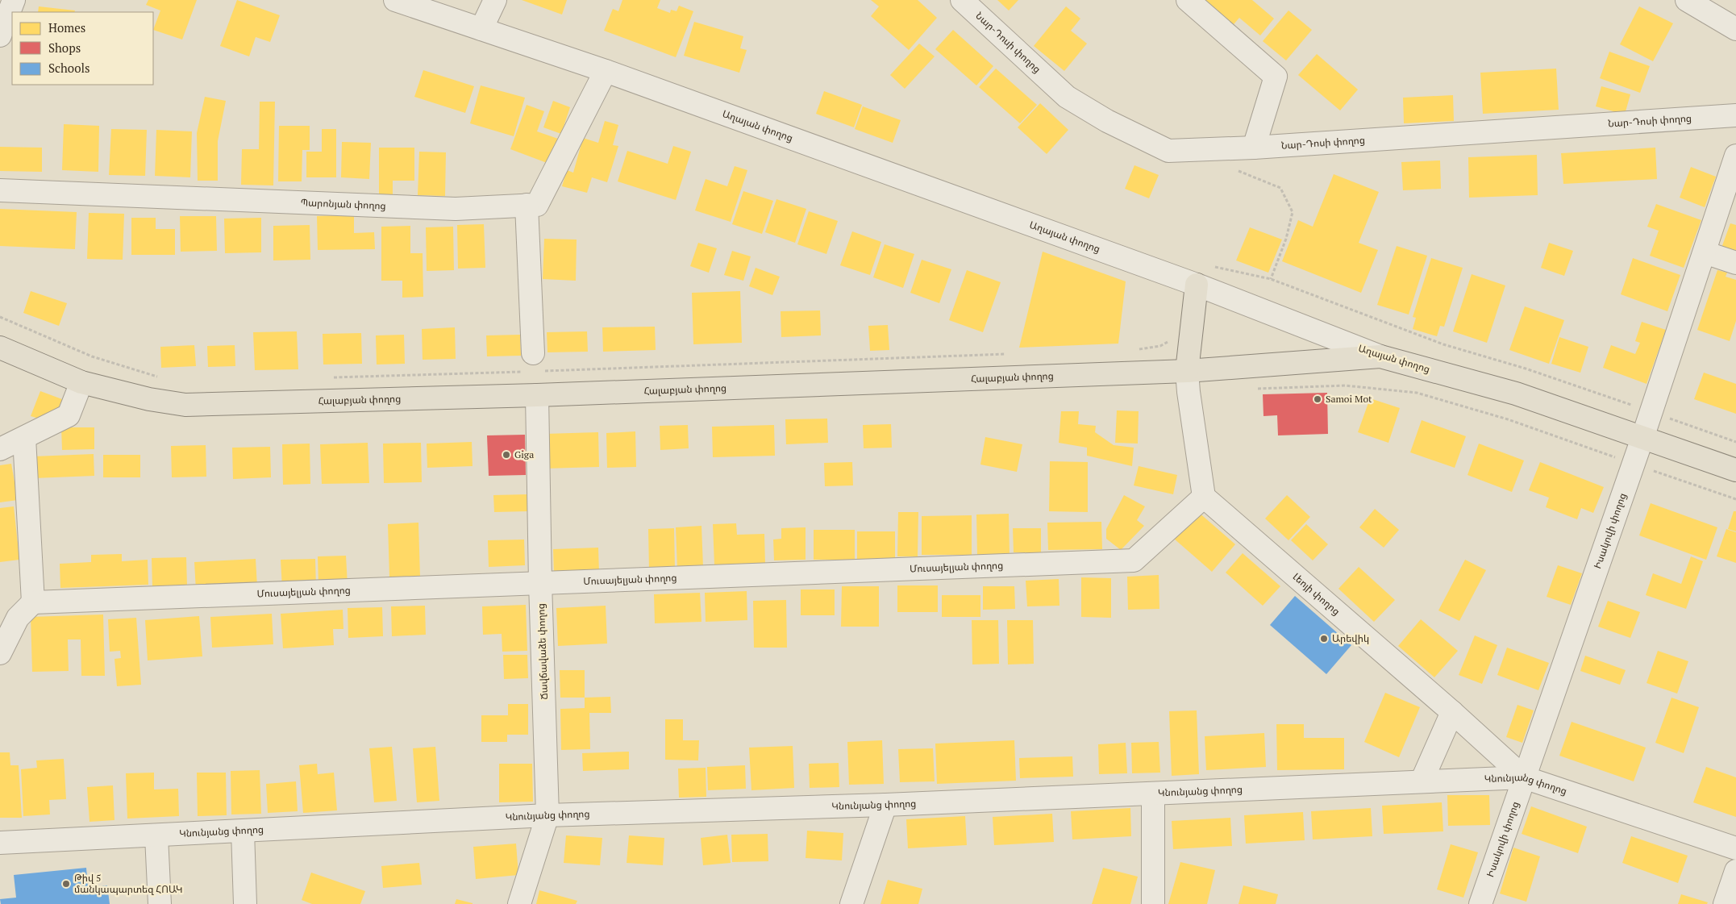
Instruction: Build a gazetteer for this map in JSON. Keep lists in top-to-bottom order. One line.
{"streets":{"main road":["Աղայան փողոց","Հալաբյան փողոց"],"street":["Նար-Դոսի փողոց","Պարոնյան փողոց","Իսակովի փողոց","Մուսայելյան փողոց","Լեոյի փողոց","Ճավճավաձե փողոց","Կնունյանց փողոց"]},"crossings":[["Աղայան փողոց","Պարոնյան փողոց"],["Աղայան փողոց","Հալաբյան փողոց"],["Աղայան փողոց","Իսակովի փողոց"],["Հալաբյան փողոց","Ճավճավաձե փողոց"],["Իսակովի փողոց","Լեոյի փողոց"],["Իսակովի փողոց","Կնունյանց փողոց"],["Մուսայելյան փողոց","Լեոյի փողոց"],["Մուսայելյան փողոց","Ճավճավաձե փողոց"],["Լեոյի փողոց","Կնունյանց փողոց"],["Ճավճավաձե փողոց","Կնունյանց փողոց"]],"places":["Samoi Mot","Giga","Արեվիկ","Թիվ 5 մանկապարտեզ ՀՈԱԿ"],"legend":["Homes","Shops","Schools"]}
